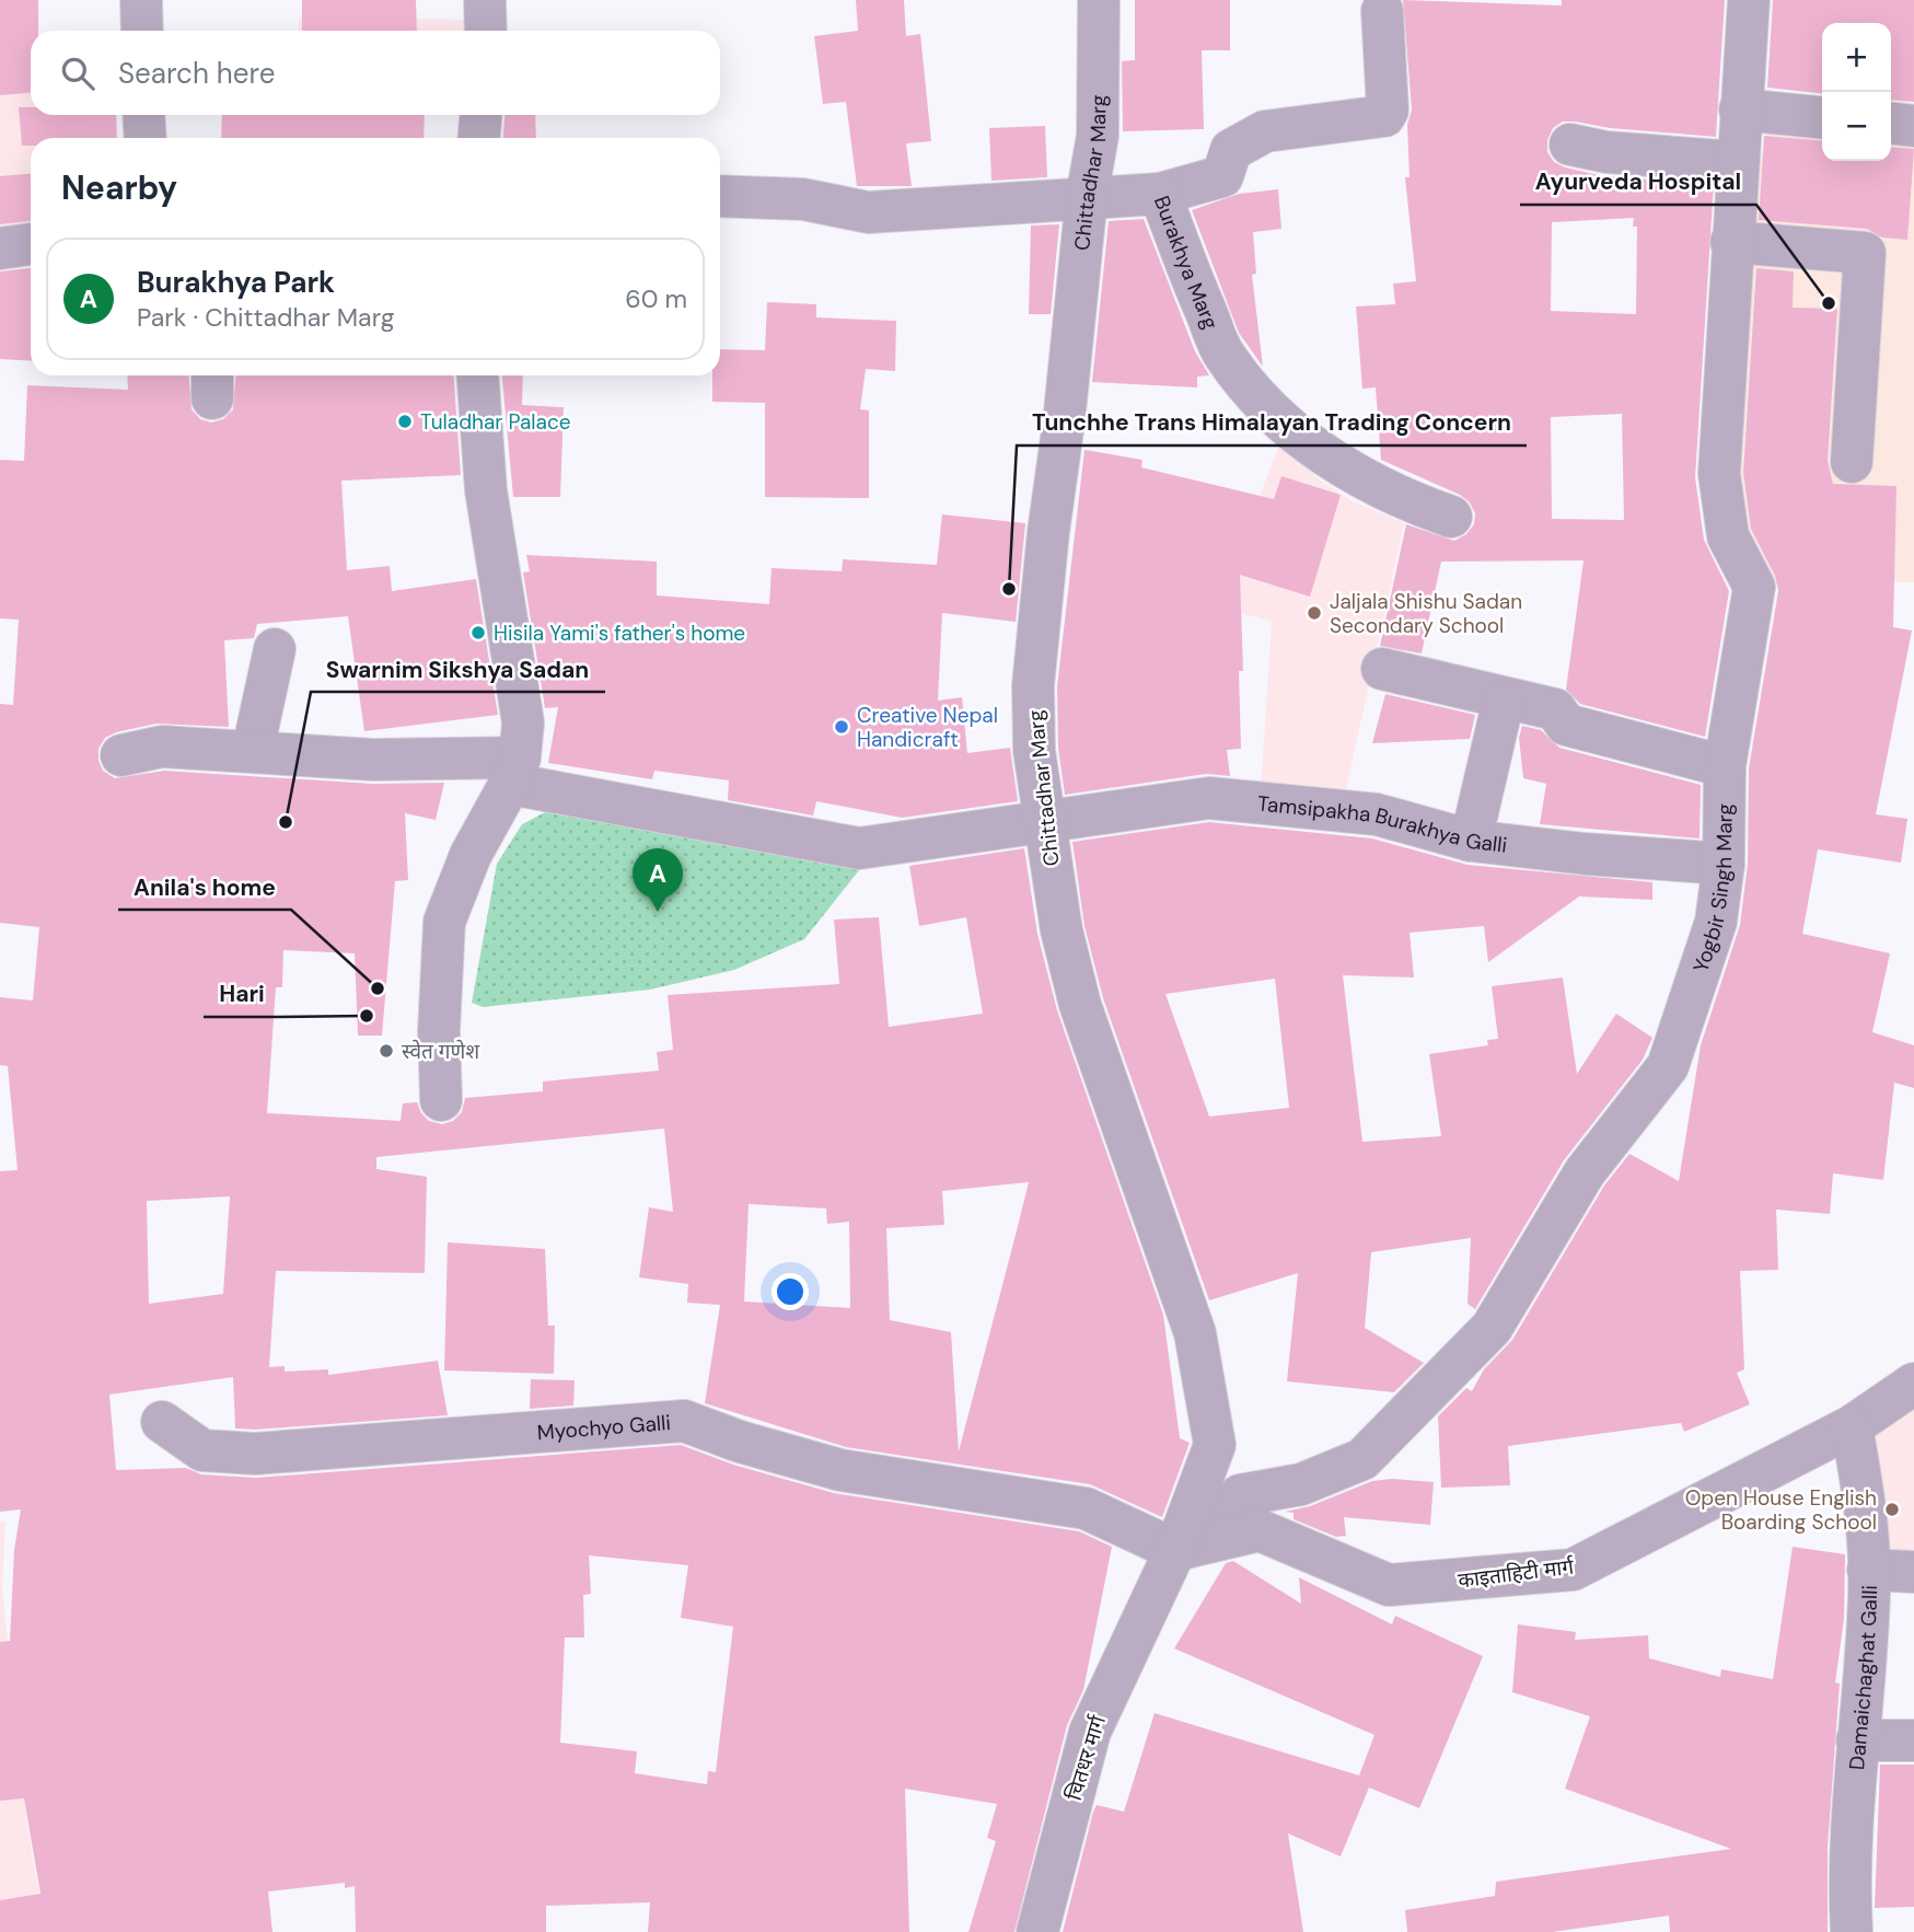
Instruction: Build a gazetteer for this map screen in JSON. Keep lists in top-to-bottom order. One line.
{"streets":{"street":["Chittadhar Marg","Burakhya Marg","Tamsipakha Burakhya Galli","Yogbir Singh Marg","Myochyo Galli","काइताहिटी मार्ग","Damaichaghat Galli","चितधर मार्ग"]},"crossings":[["Chittadhar Marg","Burakhya Marg"],["Chittadhar Marg","Tamsipakha Burakhya Galli"],["Chittadhar Marg","Yogbir Singh Marg"],["Chittadhar Marg","Myochyo Galli"],["Chittadhar Marg","काइताहिटी मार्ग"],["Chittadhar Marg","चितधर मार्ग"],["Tamsipakha Burakhya Galli","Yogbir Singh Marg"],["Yogbir Singh Marg","Myochyo Galli"],["Yogbir Singh Marg","काइताहिटी मार्ग"],["Yogbir Singh Marg","चितधर मार्ग"],["Myochyo Galli","काइताहिटी मार्ग"],["Myochyo Galli","चितधर मार्ग"],["काइताहिटी मार्ग","Damaichaghat Galli"],["काइताहिटी मार्ग","चितधर मार्ग"]],"places":["Ayurveda Hospital","Tuladhar Palace","Tunchhe Trans Himalayan Trading Concern","Jaljala Shishu Sadan Secondary School","Hisila Yami's father's home","Creative Nepal Handicraft","Swarnim Sikshya Sadan","Anila's home","Hari","स्वेत गणेश","Open House English Boarding School"],"page":{"map_buttons":["+","−"],"search":"Search here","heading":"Nearby","list":[{"mark":"A","name":"Burakhya Park","note":"Park · Chittadhar Marg","value":"60 m"}],"pins":"A"}}
